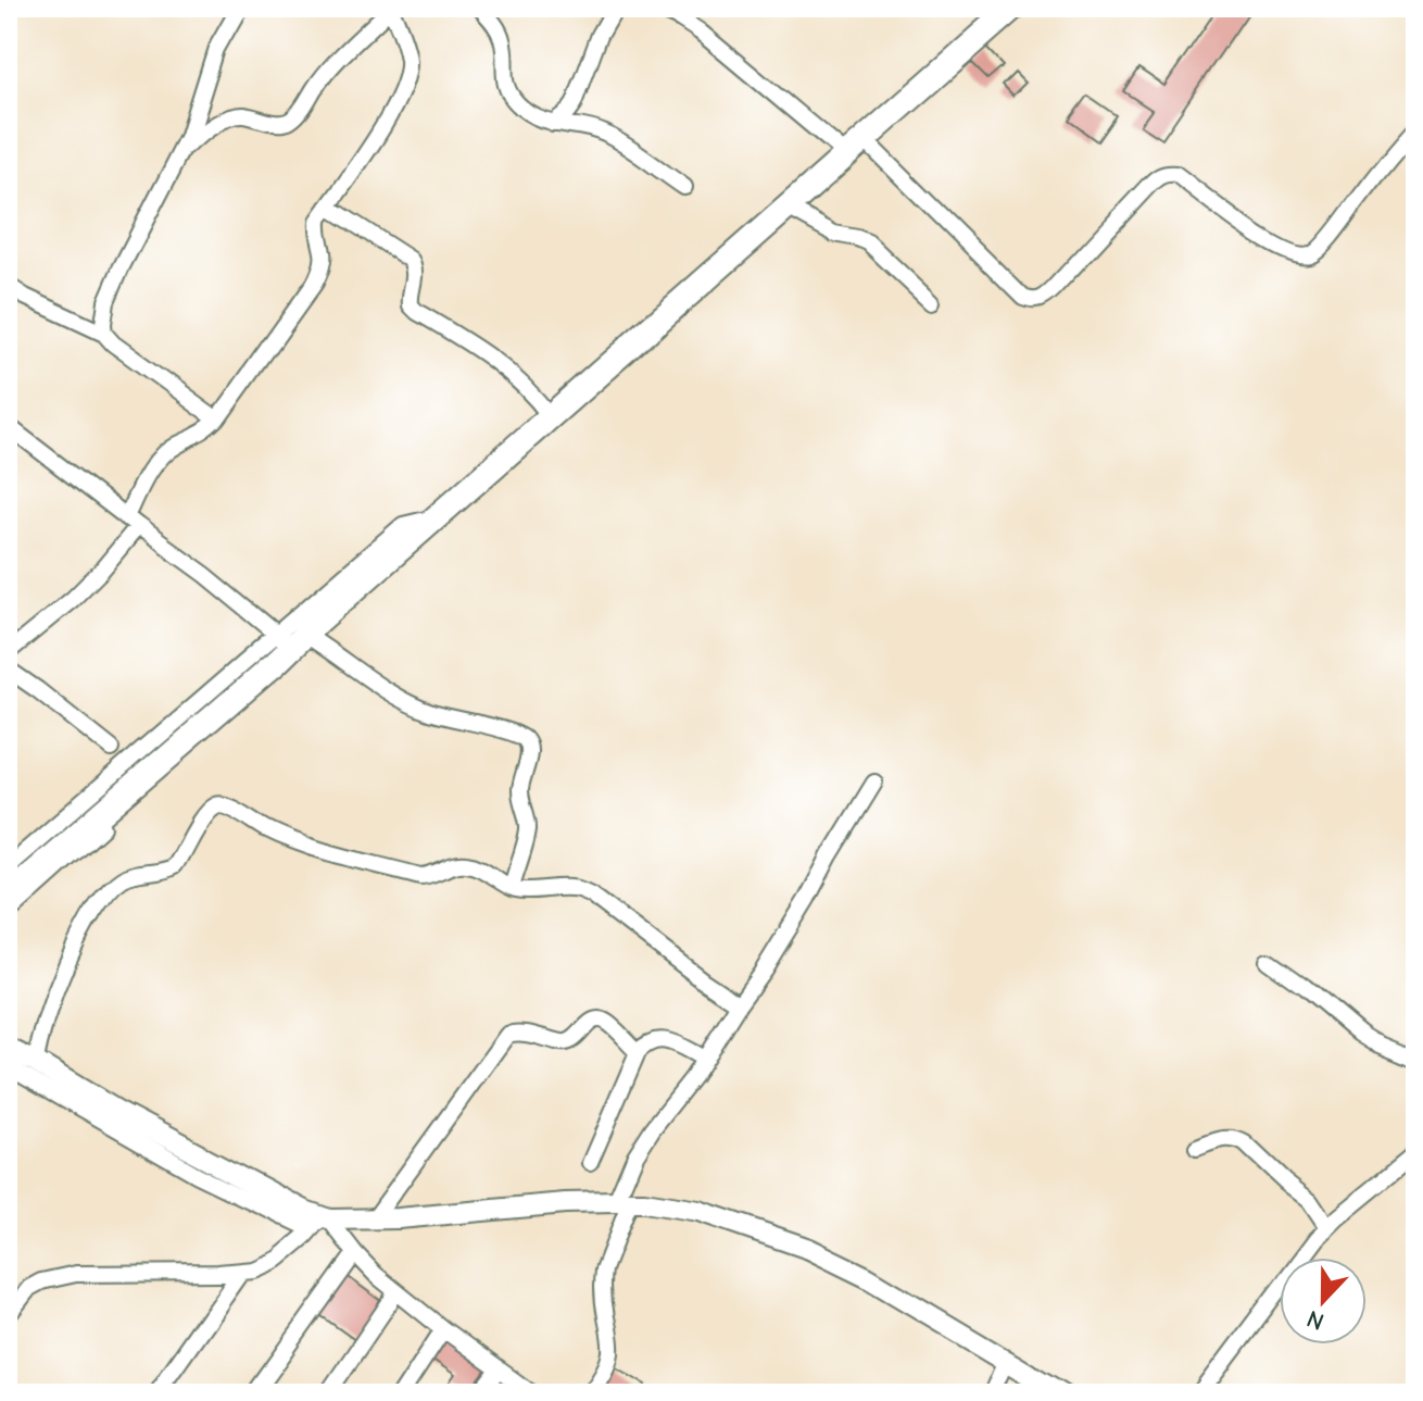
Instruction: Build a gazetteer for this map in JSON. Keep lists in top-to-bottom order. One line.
{"north":"bottom"}
